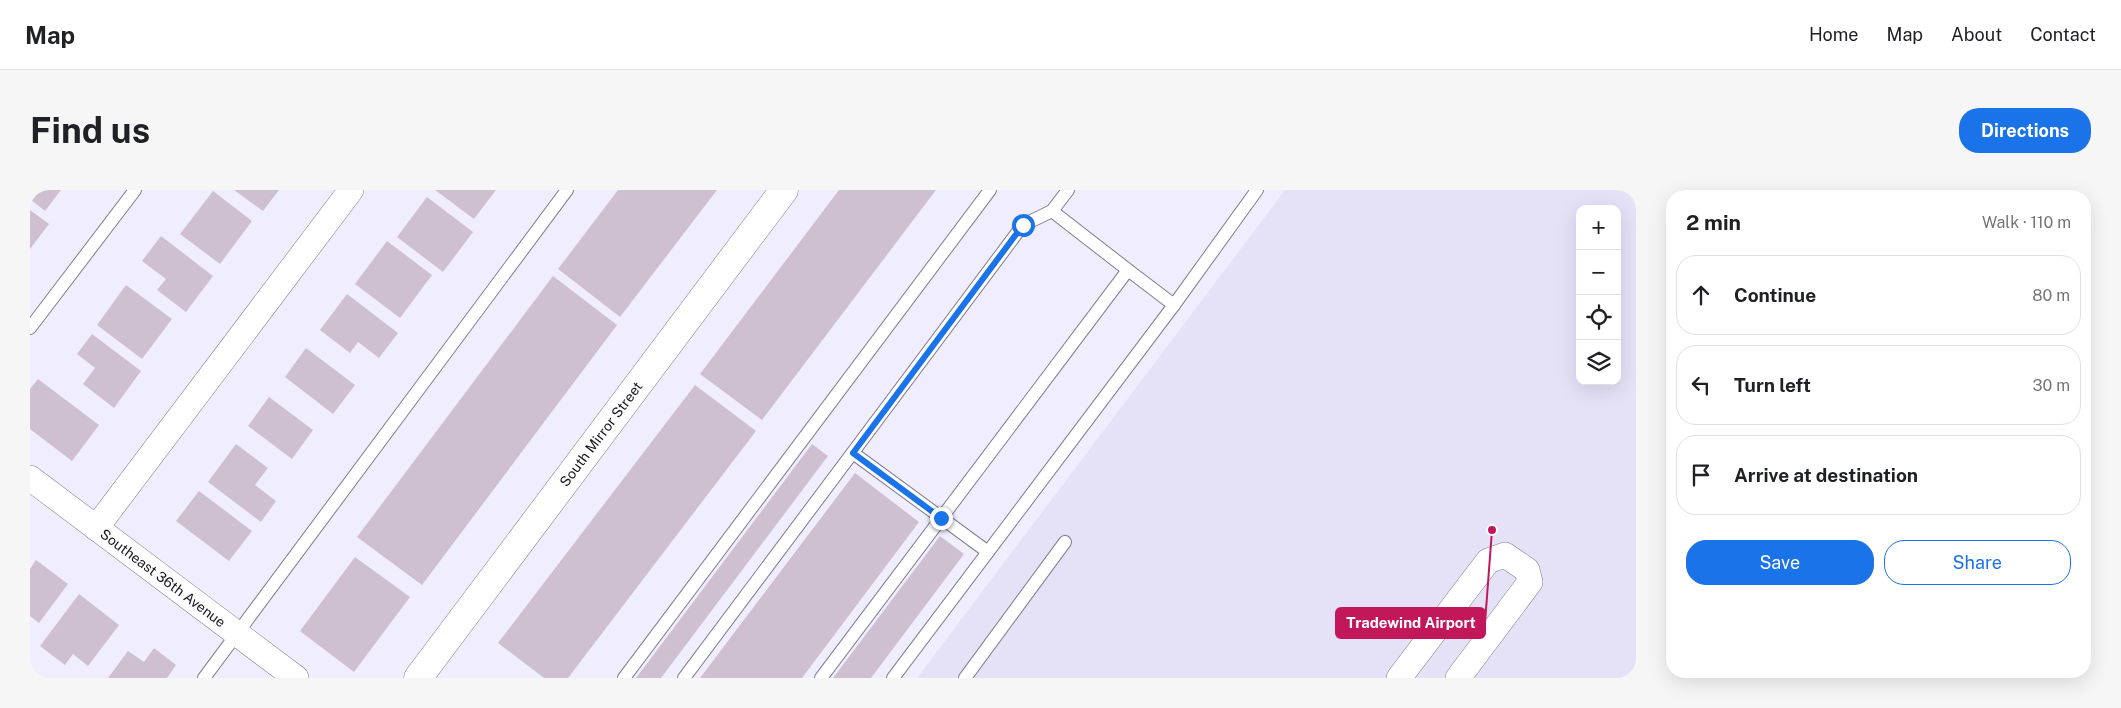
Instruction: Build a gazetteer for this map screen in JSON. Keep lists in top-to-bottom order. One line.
{"streets":{"street":["South Mirror Street","Southeast 36th Avenue"]},"places":["Tradewind Airport"],"page":{"header":"Map","nav":["Home","Map","About","Contact"],"buttons":["Directions",["Save","Share"]],"title":"Find us","heading":["2 min","Walk · 110 m"],"map_buttons":["+","−"],"list":[["Continue","80 m"],["Turn left","30 m"],"Arrive at destination"]}}
